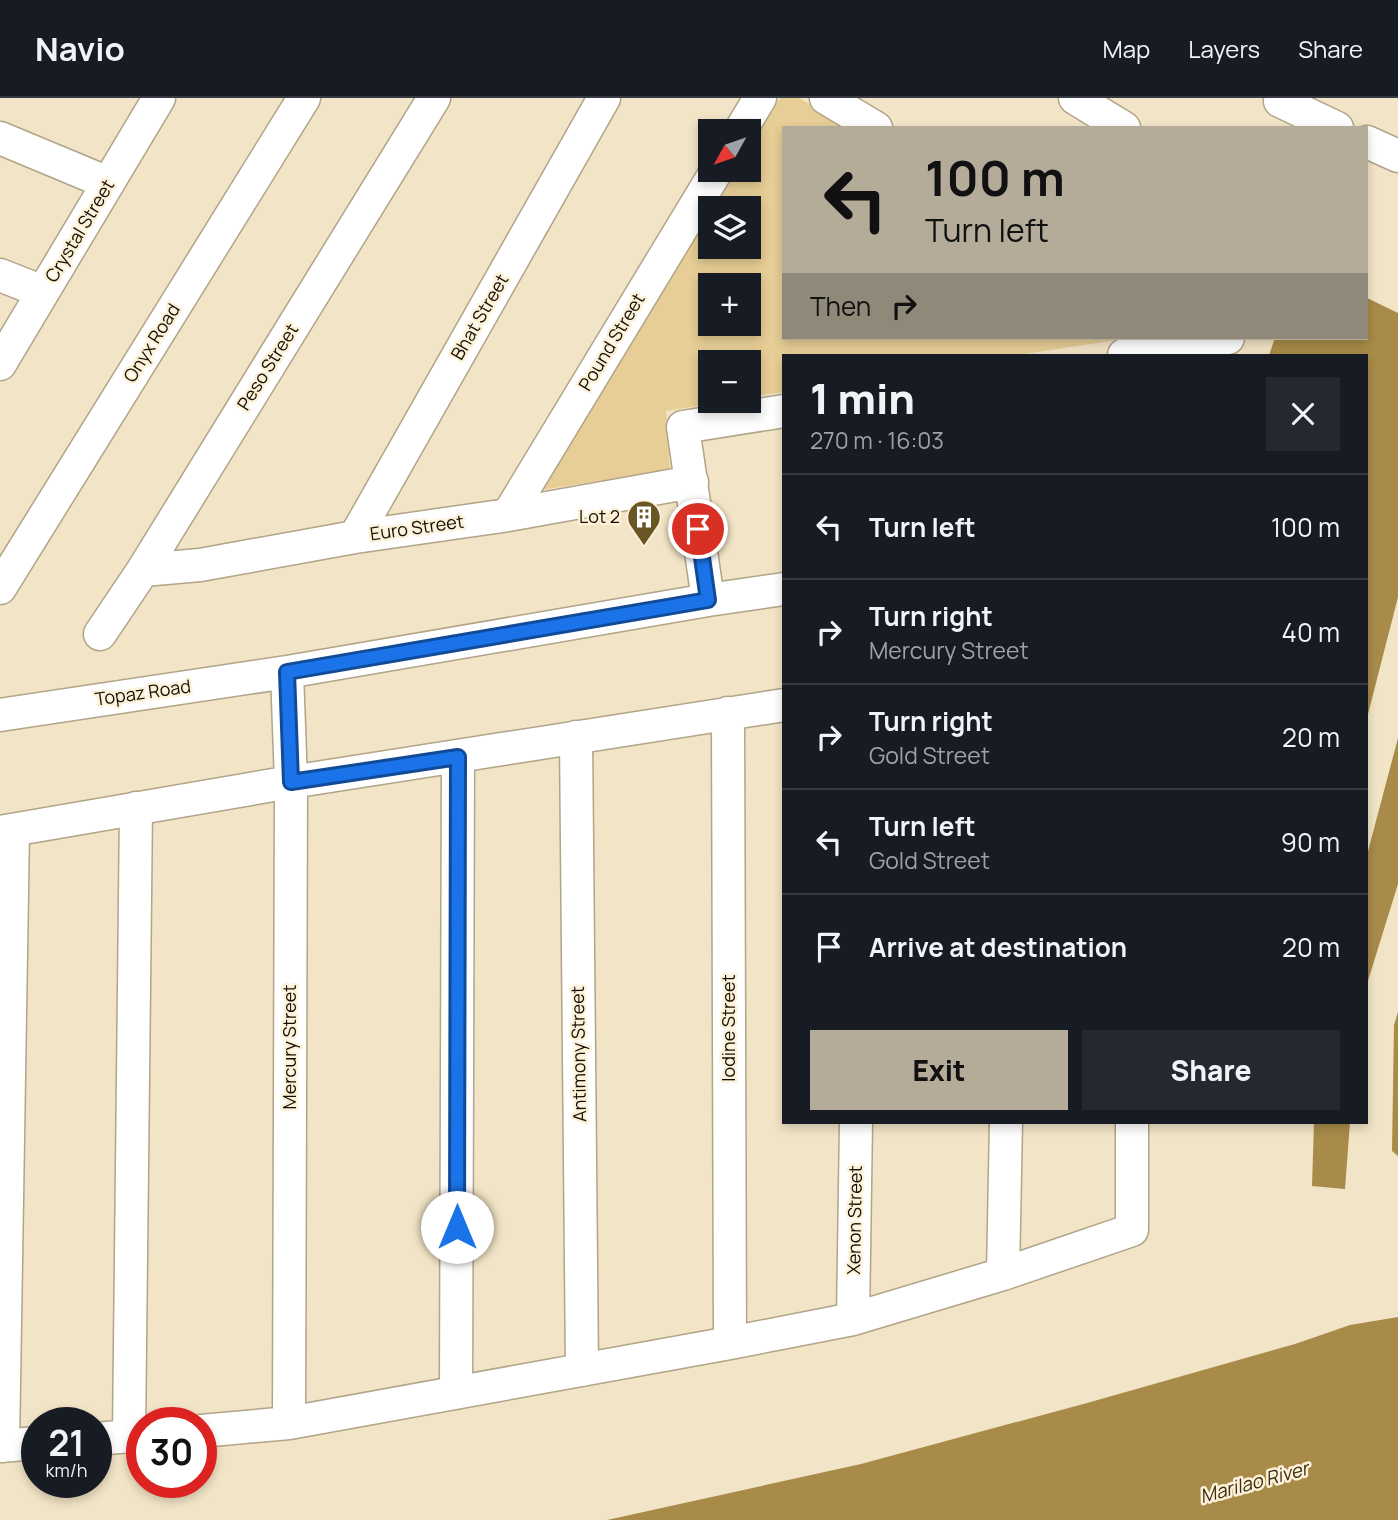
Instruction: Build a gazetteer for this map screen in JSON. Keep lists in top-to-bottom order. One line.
{"streets":{"street":["Crystal Street","Bhat Street","Pound Street","Onyx Road","Peso Street","Euro Street","Topaz Road","Iodine Street","Mercury Street","Antimony Street","Xenon Street"]},"crossings":[["Bhat Street","Euro Street"],["Pound Street","Euro Street"],["Peso Street","Euro Street"],["Topaz Road","Mercury Street"]],"water":["Marilao River"],"places":{"building":["Lot 2"]},"north":"bottom left","page":{"header":"Navio","nav":["Map","Layers","Share"],"map_buttons":["+","−"],"turn":["100 m","Turn left"],"then":"Then","heading":["1 min","270 m · 16:03"],"list":[{"name":"Turn left","value":"100 m"},{"name":"Turn right","note":"Mercury Street","value":"40 m"},{"name":"Turn right","note":"Gold Street","value":"20 m"},{"name":"Turn left","note":"Gold Street","value":"90 m"},{"name":"Arrive at destination","value":"20 m"}],"buttons":["Exit","Share"],"speed":"21 km/h","limit":"30"}}
